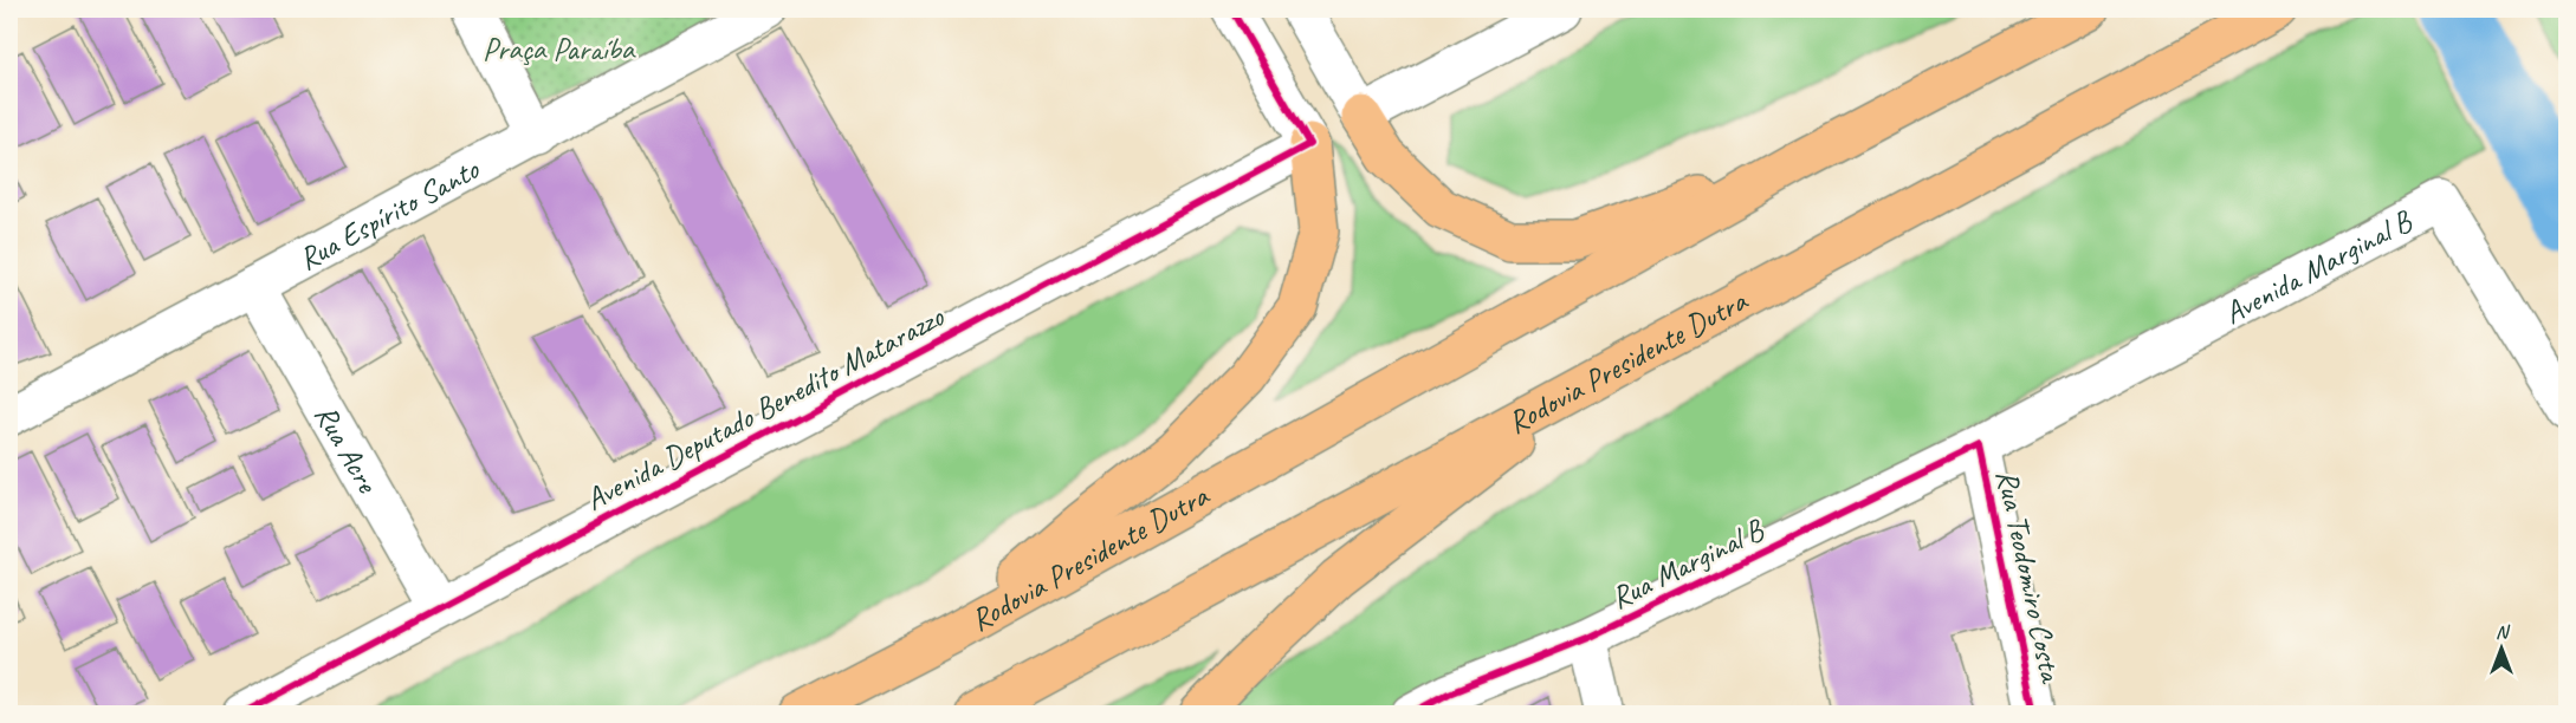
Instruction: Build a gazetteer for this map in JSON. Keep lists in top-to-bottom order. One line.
{"streets":{"highway":["Rodovia Presidente Dutra"],"street":["Rua Espírito Santo","Avenida Marginal B","Avenida Deputado Benedito Matarazzo","Rua Acre","Rua Marginal B","Rua Teodomiro Costa"]},"crossings":[["Rua Espírito Santo","Rua Acre"],["Avenida Marginal B","Rua Marginal B"],["Avenida Marginal B","Rua Teodomiro Costa"],["Avenida Deputado Benedito Matarazzo","Rua Acre"],["Rua Marginal B","Rua Teodomiro Costa"]],"parks":["Praça Paraíba"],"north":"top"}
